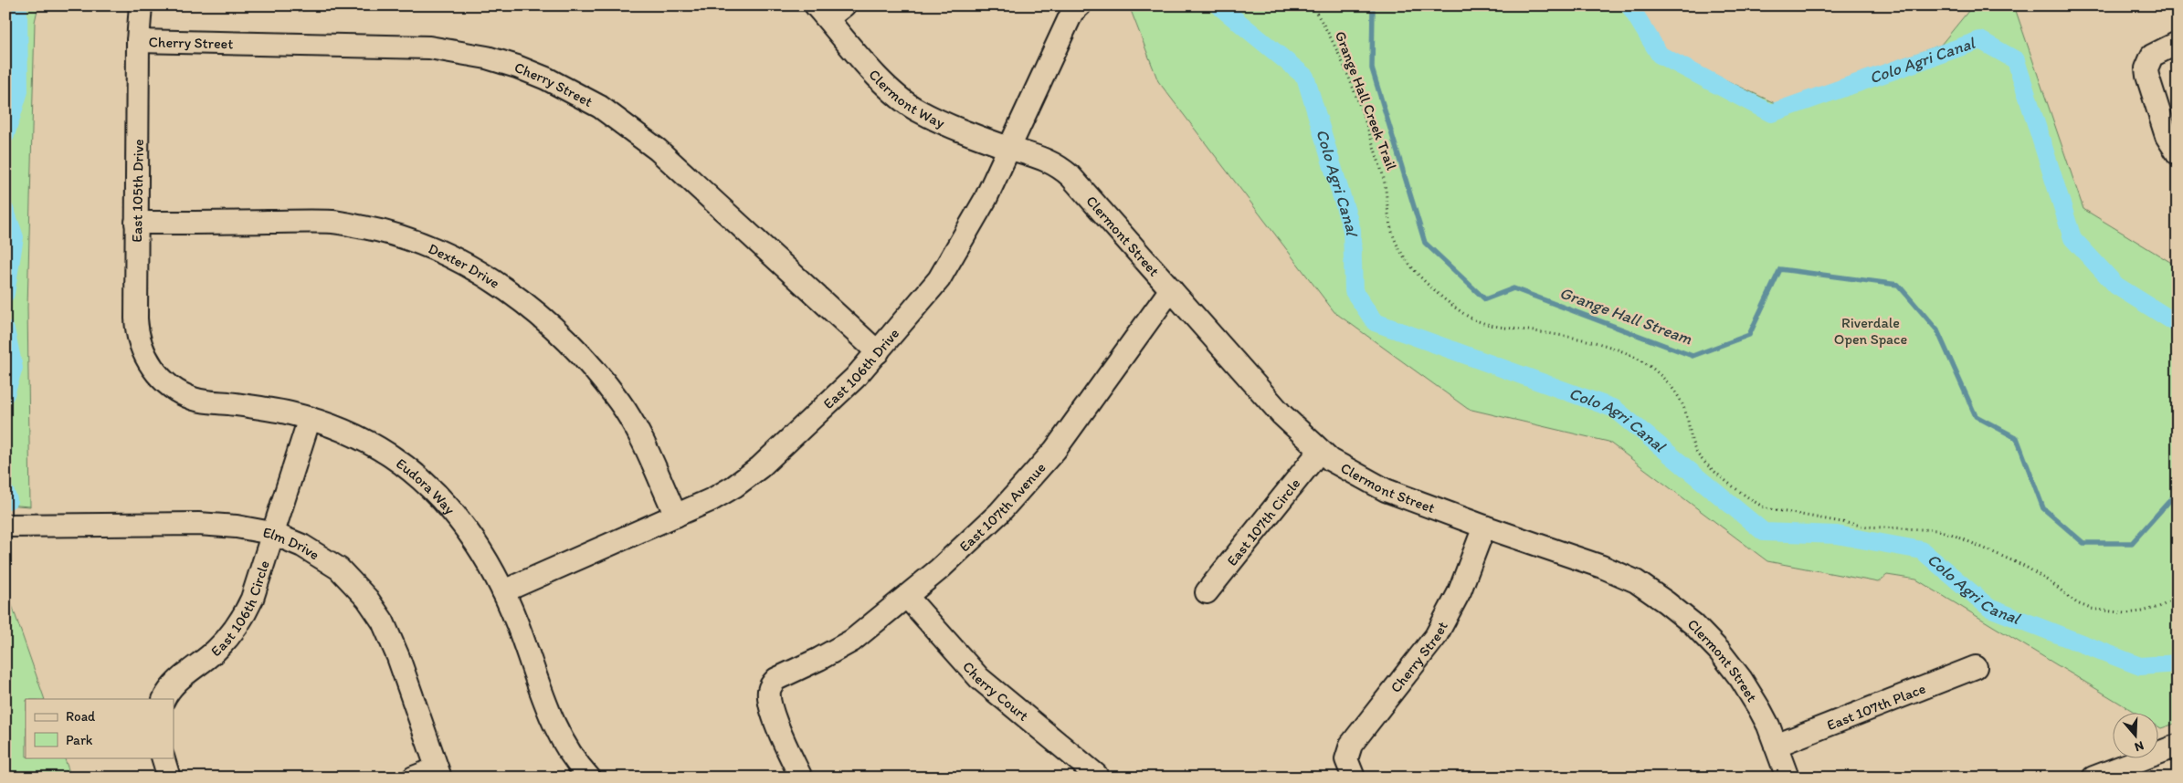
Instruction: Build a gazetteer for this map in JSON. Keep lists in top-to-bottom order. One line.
{"streets":{"street":["Cherry Street","Clermont Way","East 105th Drive","Clermont Street","Dexter Drive","East 106th Drive","Eudora Way","East 107th Avenue","East 107th Circle","Elm Drive","East 106th Circle","Cherry Court","East 107th Place"],"path":["Grange Hall Creek Trail"]},"crossings":[["Cherry Street","East 105th Drive"],["Cherry Street","Clermont Street"],["Cherry Street","East 106th Drive"],["Clermont Way","Clermont Street"],["Clermont Way","East 106th Drive"],["East 105th Drive","Dexter Drive"],["East 105th Drive","Eudora Way"],["Clermont Street","East 106th Drive"],["Clermont Street","East 107th Avenue"],["Clermont Street","East 107th Circle"],["Clermont Street","East 107th Place"],["Dexter Drive","East 106th Drive"],["East 106th Drive","Eudora Way"],["Eudora Way","East 106th Circle"],["East 107th Avenue","Cherry Court"],["Elm Drive","East 106th Circle"]],"water":["Colo Agri Canal","Grange Hall Stream"],"parks":["Riverdale Open Space"],"legend":["Road","Park"],"north":"bottom"}
